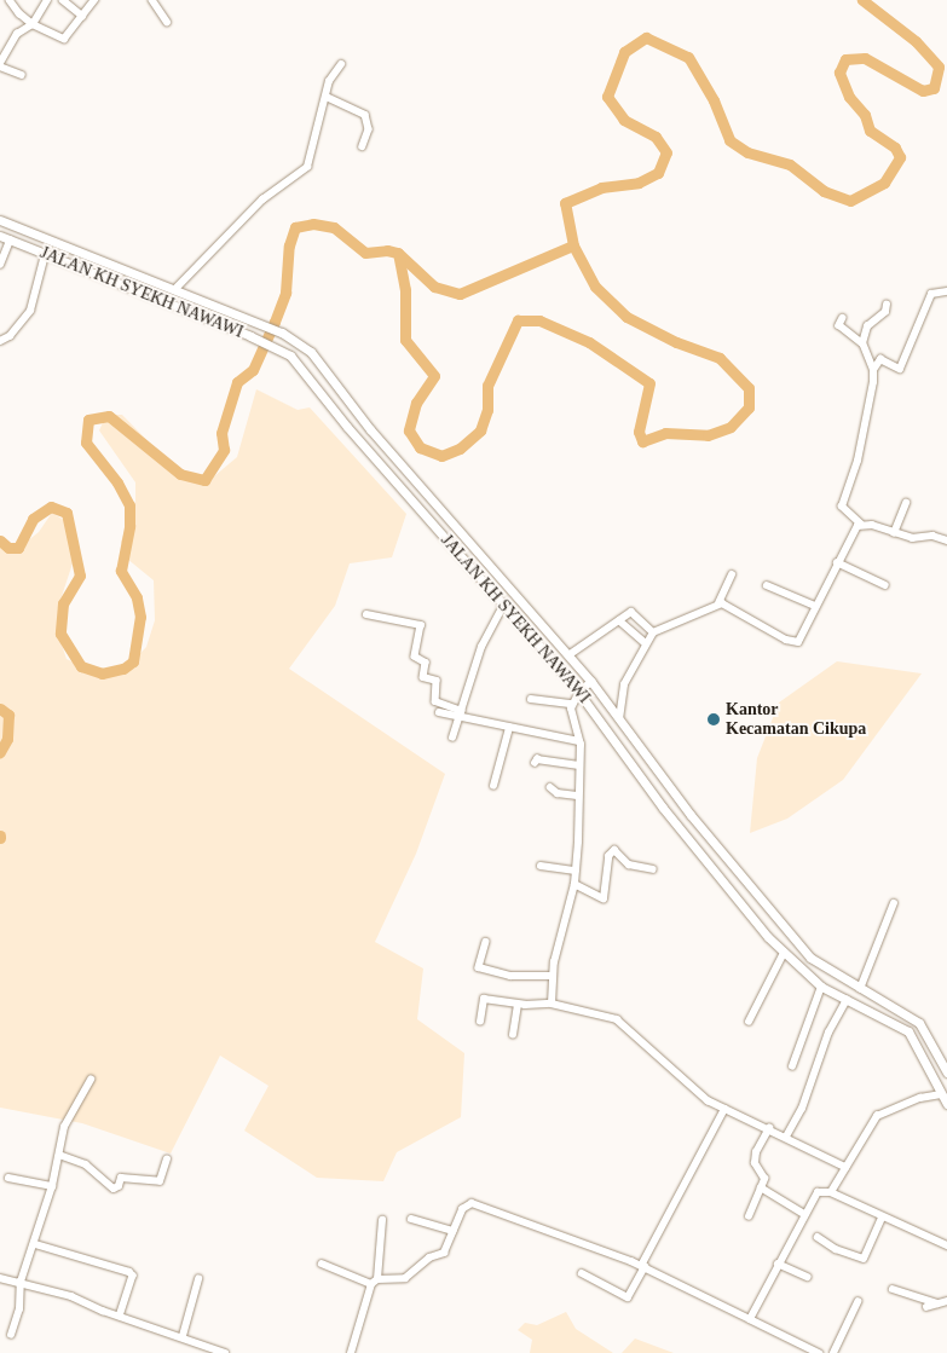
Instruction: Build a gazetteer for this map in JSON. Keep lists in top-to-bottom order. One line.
{"streets":{"main road":["JALAN KH SYEKH NAWAWI"]},"places":["Kantor Kecamatan Cikupa"]}
